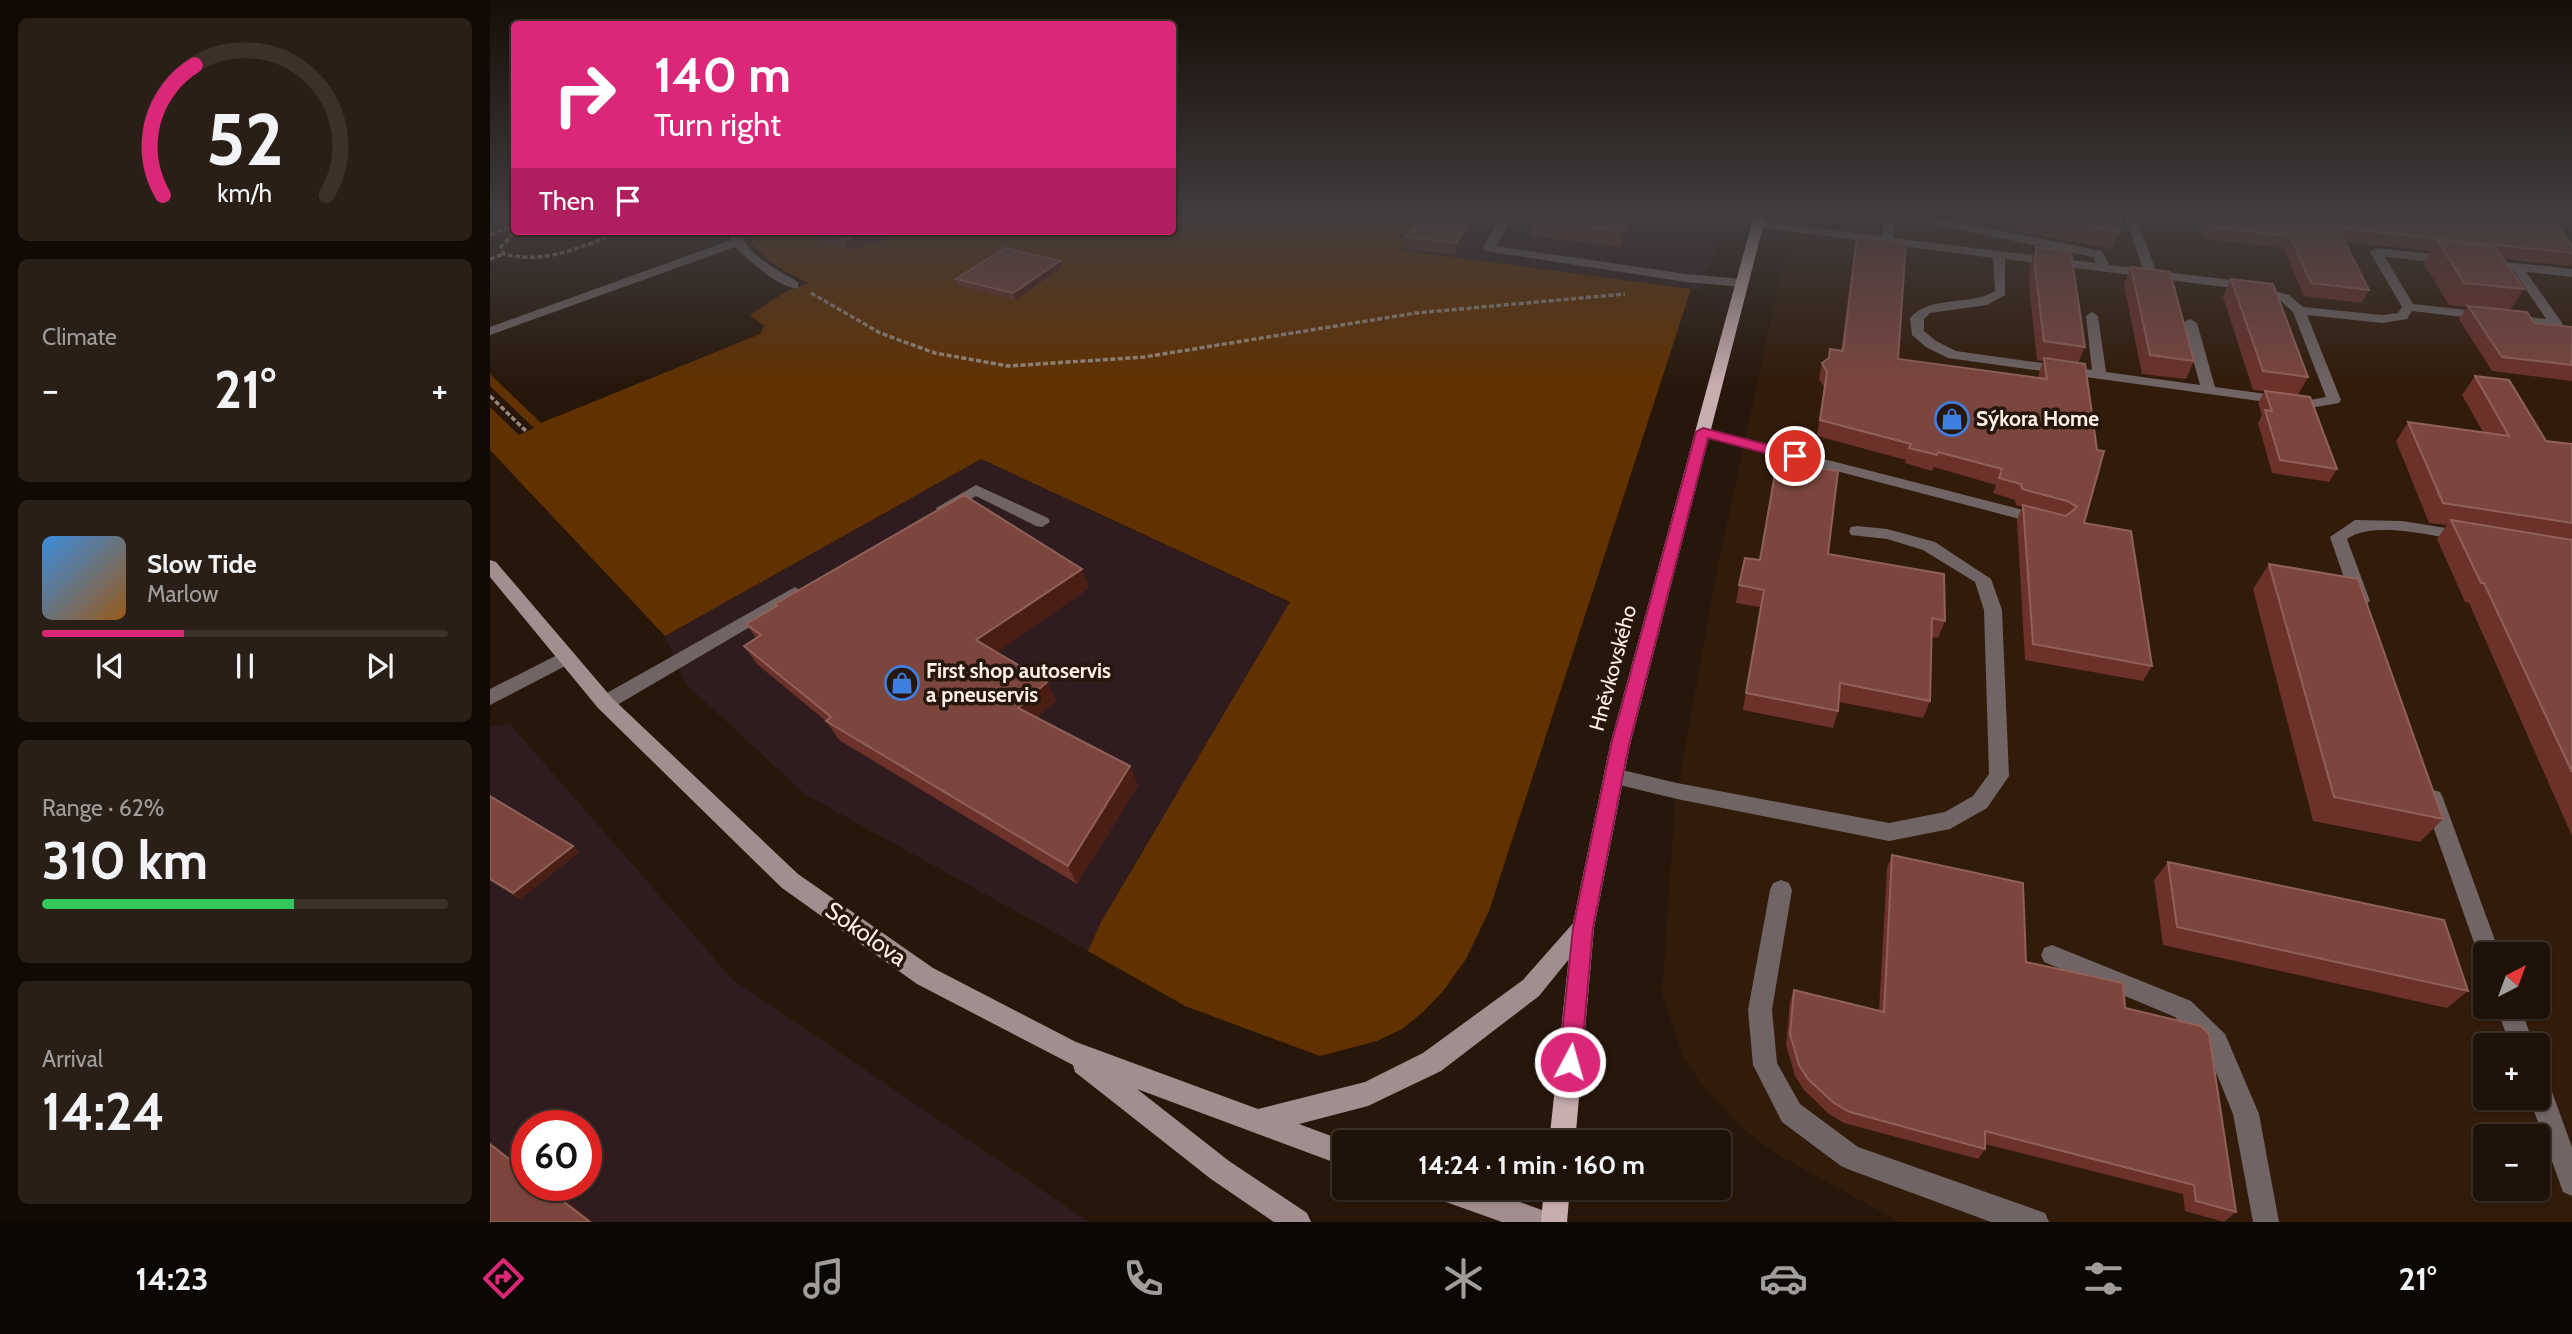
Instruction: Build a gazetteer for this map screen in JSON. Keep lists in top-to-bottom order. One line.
{"streets":{"main road":["Hněvkovského"],"street":["Sokolova"]},"places":{"shop":["Sýkora Home","First shop autoservis a pneuservis"]},"north":"top right","page":{"turn":["140 m","Turn right"],"then":"Then","tile":["Climate",["Range · 62%","310 km"],["Arrival","14:24"]],"heat":["−","21°","+"],"song":["Slow Tide","Marlow"],"map_buttons":["+","−"],"limit":"60","trip":"14:24 · 1 min · 160 m","tabs":["14:23","21°"],"gauge":["52","km/h"]}}
